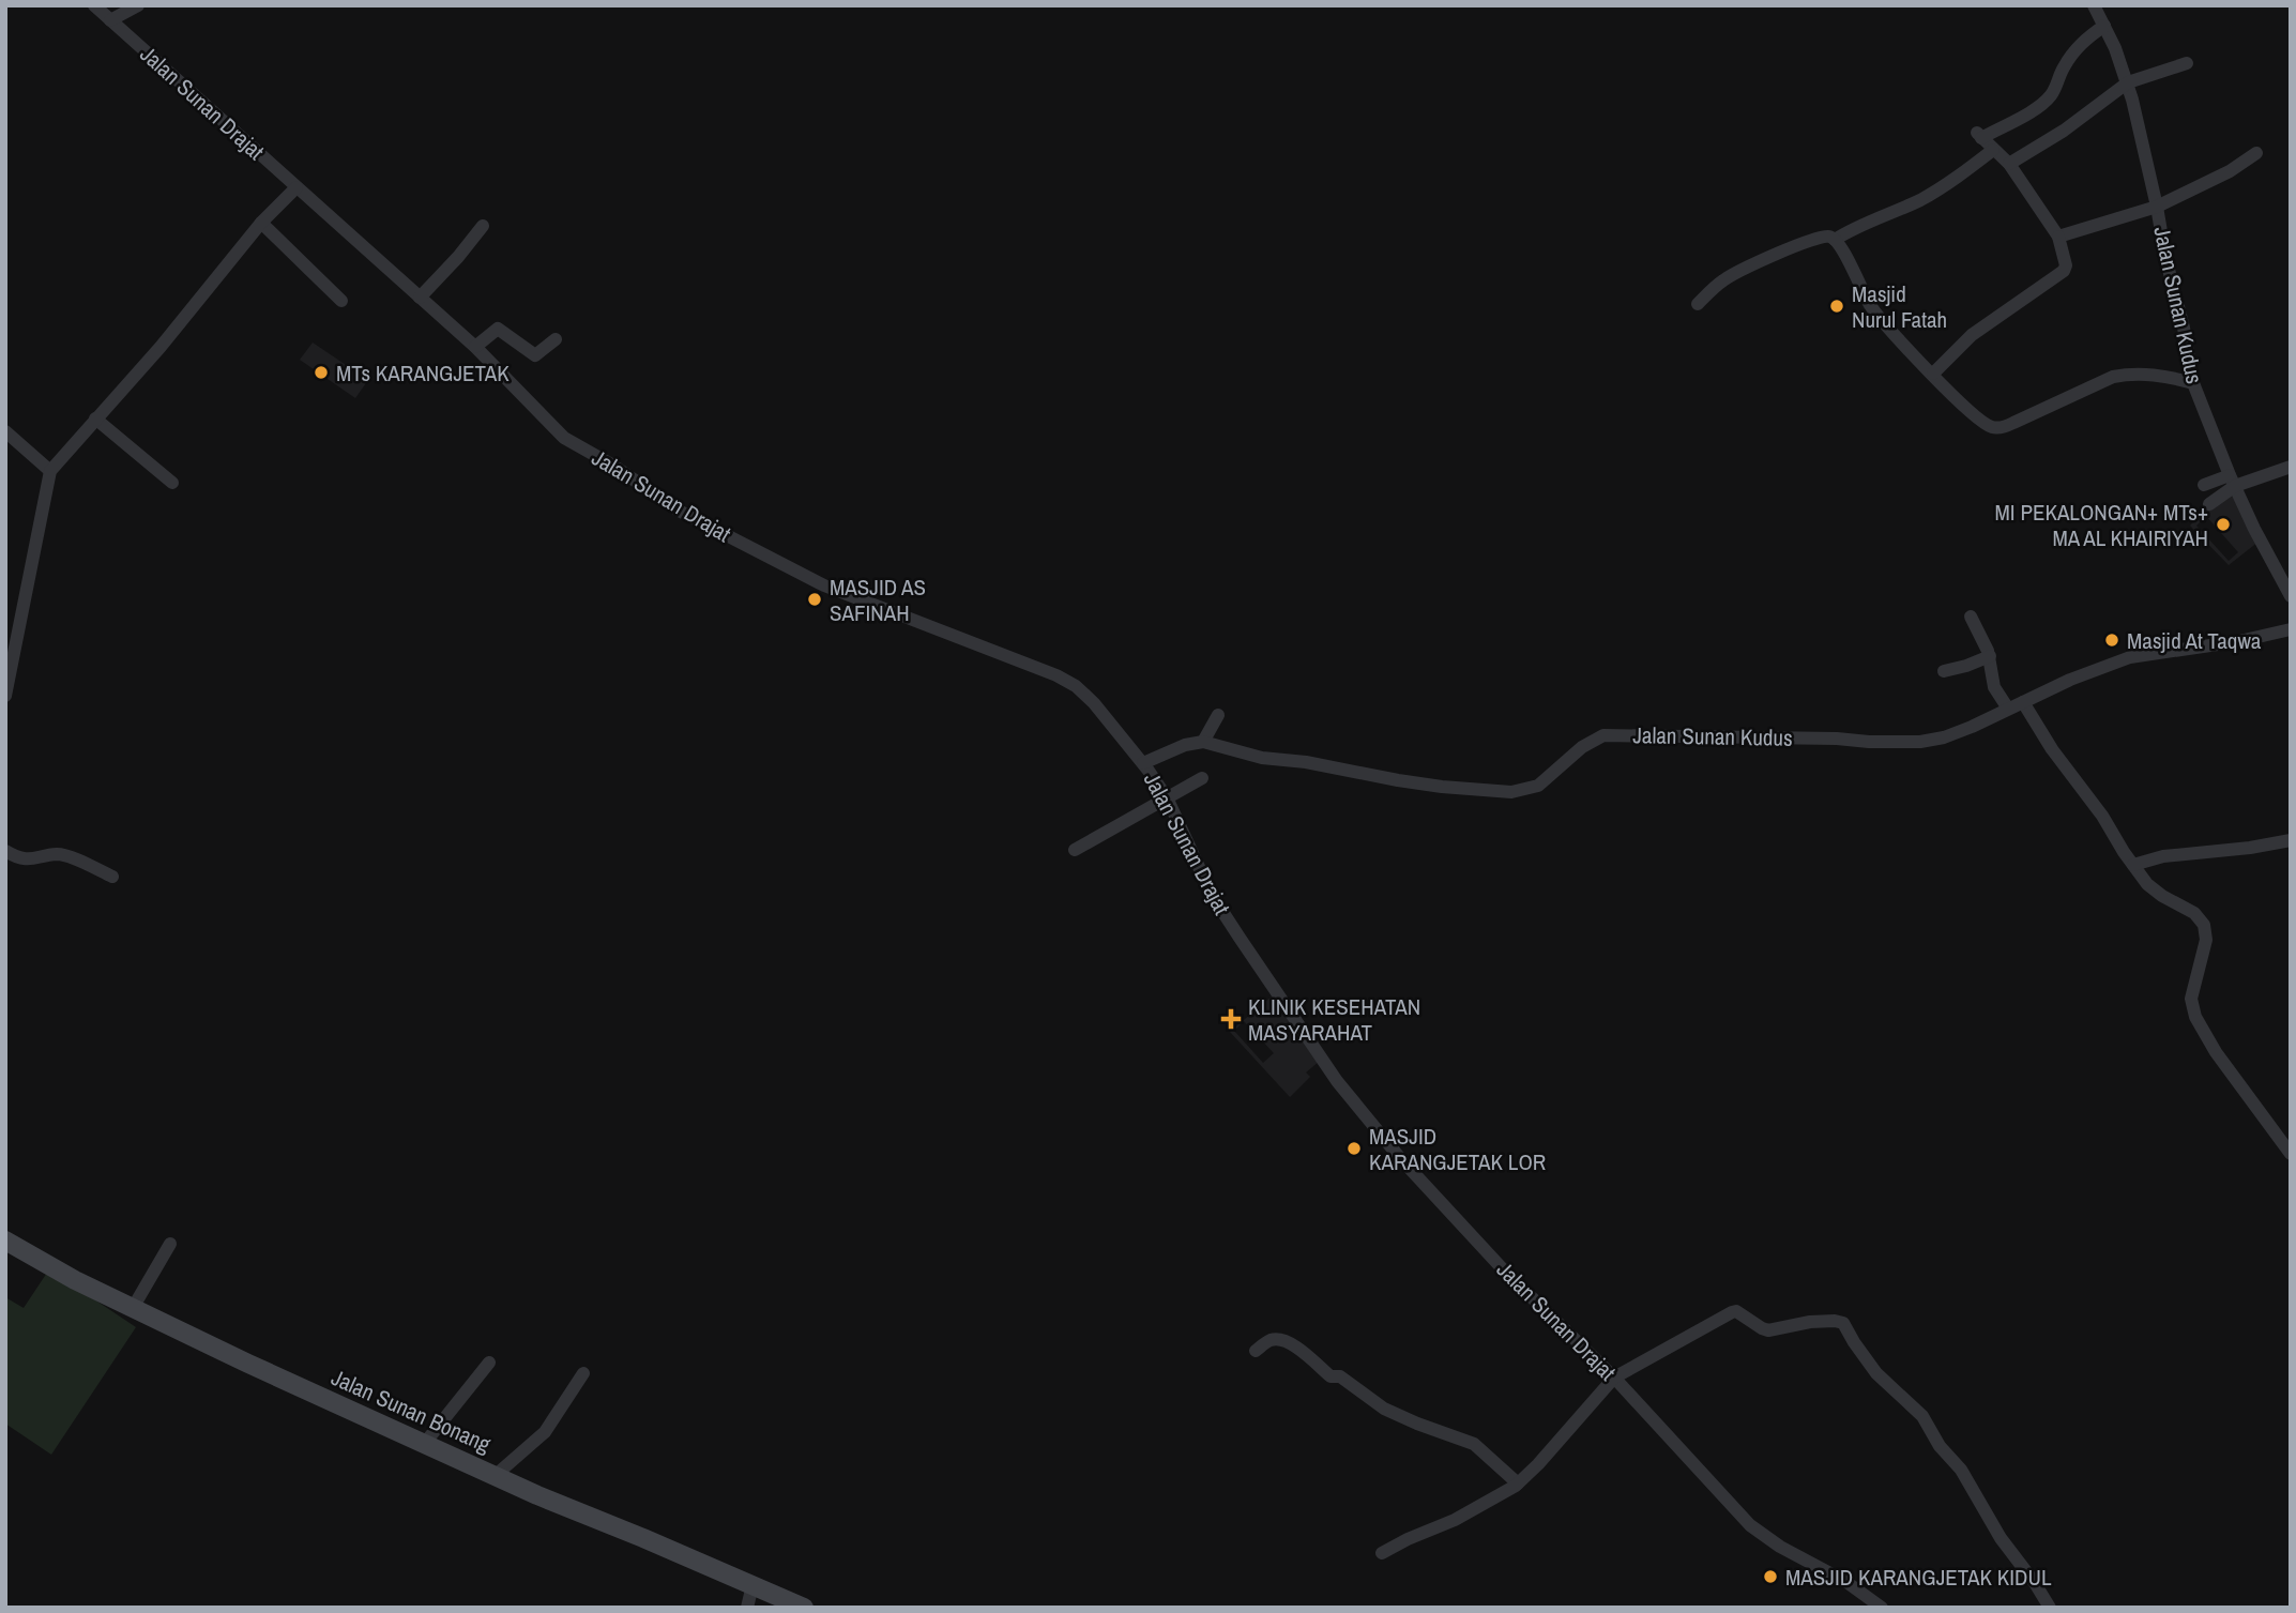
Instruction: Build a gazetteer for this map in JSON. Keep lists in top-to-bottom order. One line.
{"streets":{"street":["Jalan Sunan Drajat","Jalan Sunan Kudus","Jalan Sunan Bonang"]},"places":{"other":["Masjid Nurul Fatah","MTs KARANGJETAK","MI PEKALONGAN+ MTs+ MA AL KHAIRIYAH","MASJID AS SAFINAH","Masjid At Taqwa","MASJID KARANGJETAK LOR","MASJID KARANGJETAK KIDUL"],"health":["KLINIK KESEHATAN MASYARAHAT"]}}
